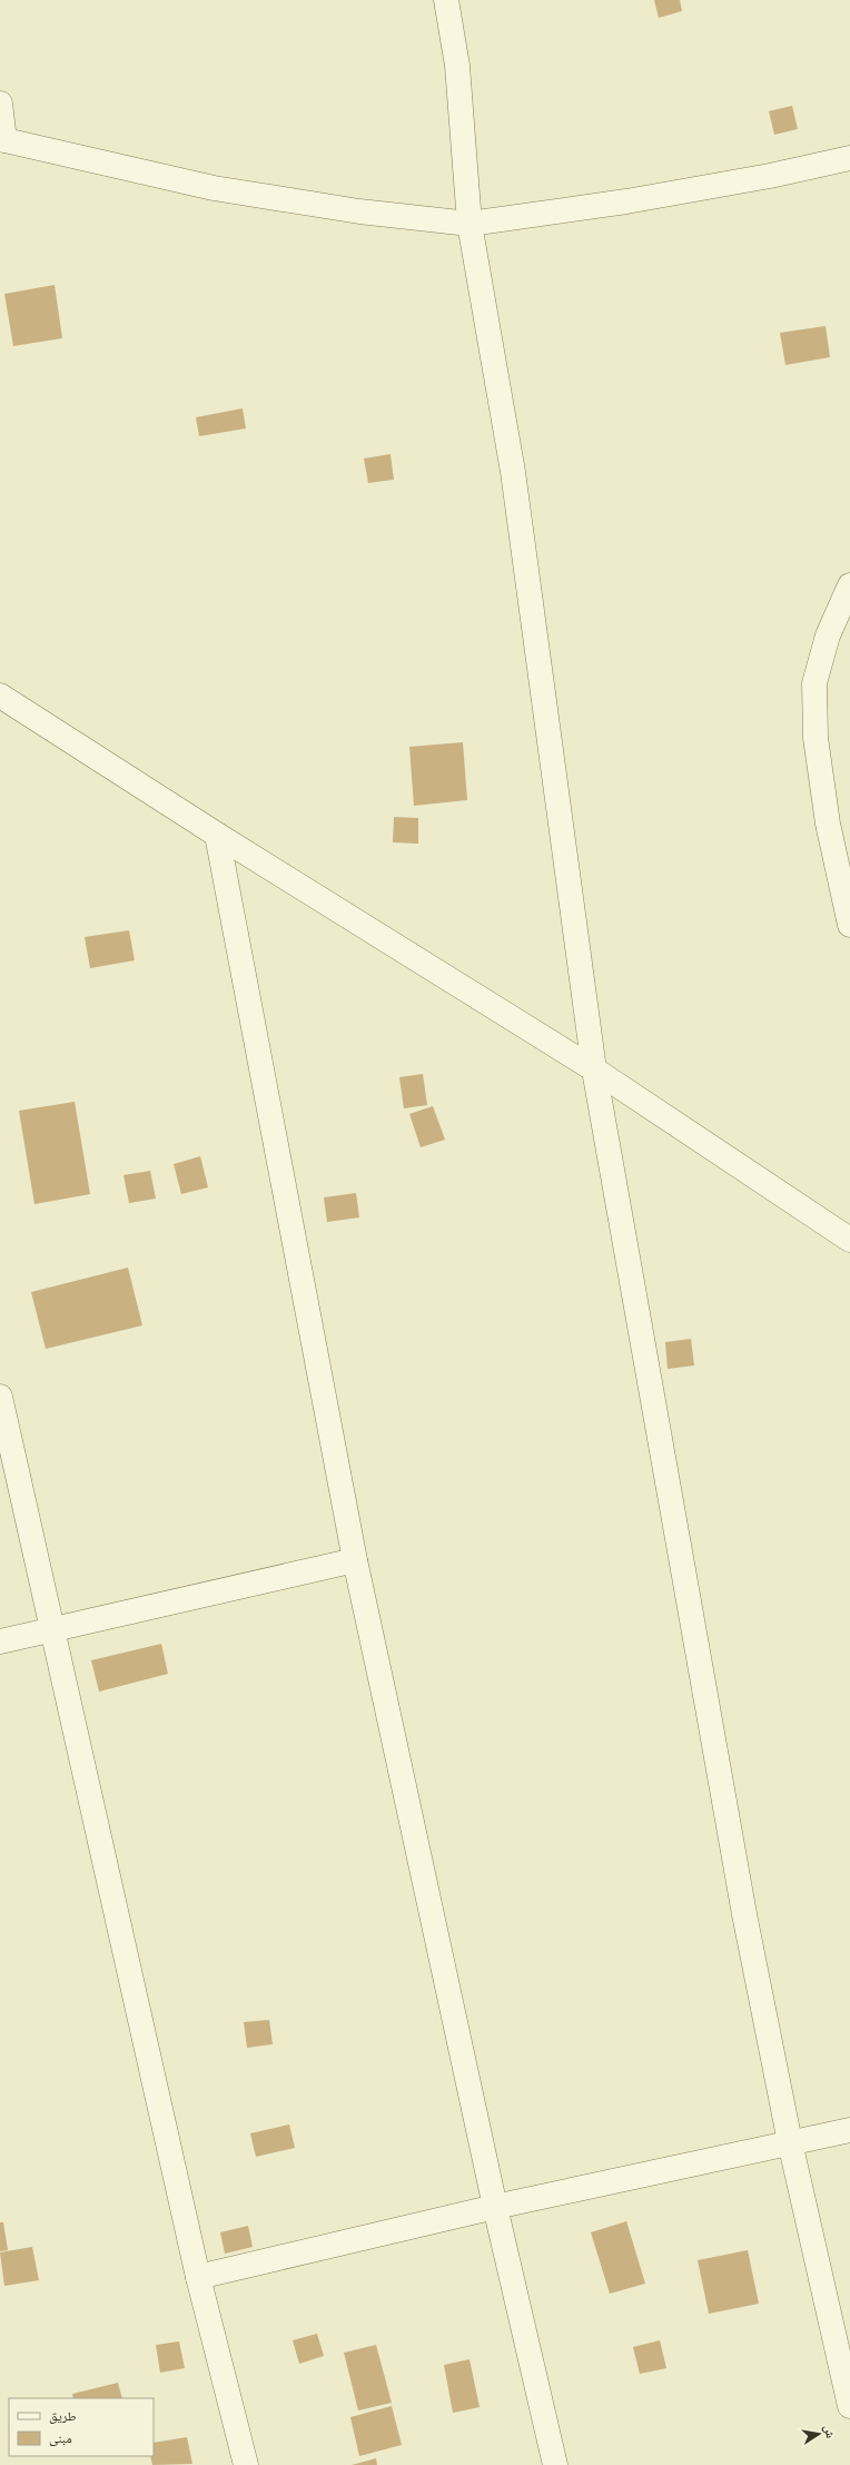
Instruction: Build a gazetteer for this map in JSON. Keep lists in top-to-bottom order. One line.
{"legend":["طريق","مبنى"],"north":"right"}
